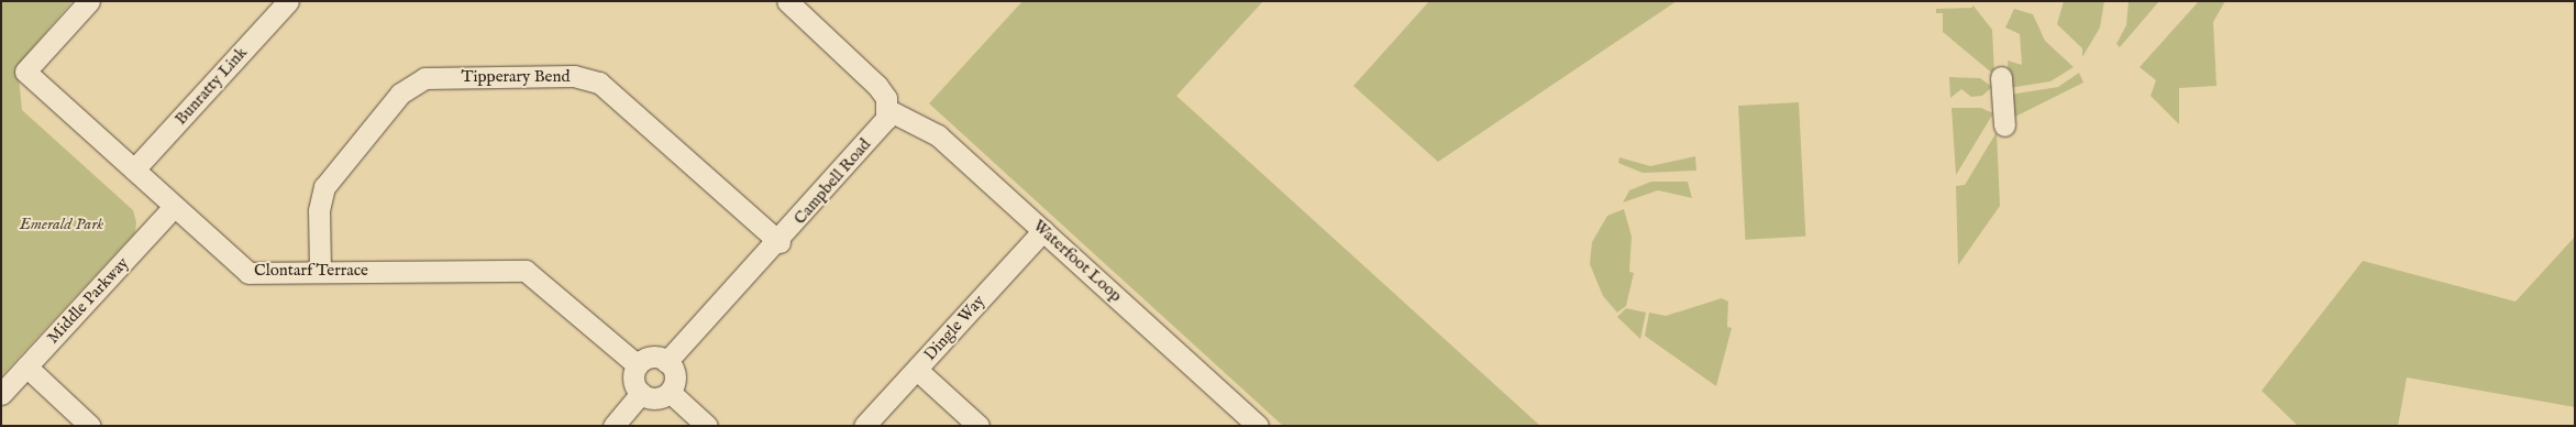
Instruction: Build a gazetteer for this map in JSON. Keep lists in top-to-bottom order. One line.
{"streets":{"street":["Tipperary Bend","Bunratty Link","Campbell Road","Waterfoot Loop","Clontarf Terrace","Middle Parkway","Dingle Way"]},"crossings":[["Tipperary Bend","Campbell Road"],["Tipperary Bend","Clontarf Terrace"],["Bunratty Link","Clontarf Terrace"],["Campbell Road","Waterfoot Loop"],["Campbell Road","Clontarf Terrace"],["Waterfoot Loop","Dingle Way"],["Clontarf Terrace","Middle Parkway"]],"parks":["Emerald Park"]}
